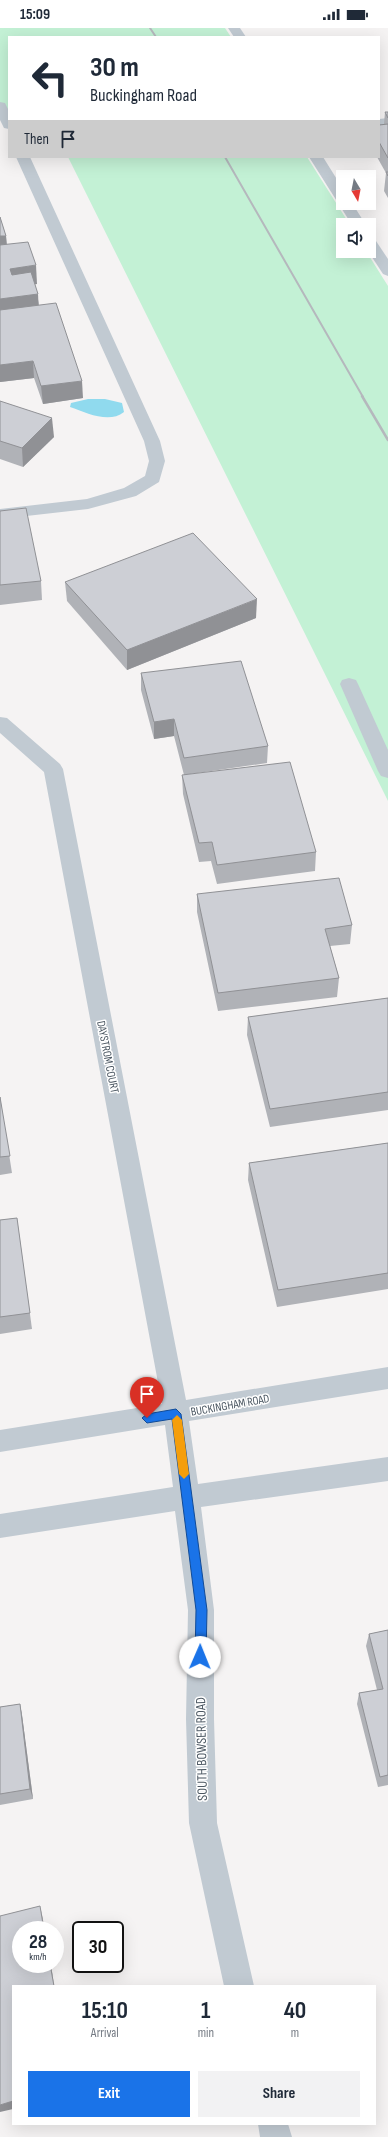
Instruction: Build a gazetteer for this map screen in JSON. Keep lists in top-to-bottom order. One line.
{"streets":{"street":["DAYSTROM COURT","BUCKINGHAM ROAD","SOUTH BOWSER ROAD"]},"crossings":[["DAYSTROM COURT","BUCKINGHAM ROAD"],["DAYSTROM COURT","SOUTH BOWSER ROAD"],["BUCKINGHAM ROAD","SOUTH BOWSER ROAD"]],"north":"bottom","page":{"status":"15:09","turn":["30 m","Buckingham Road"],"then":"Then","speed":"28 km/h","limit":"30","eta":["15:10","Arrival","1","min","40","m"],"buttons":["Exit","Share"]}}
